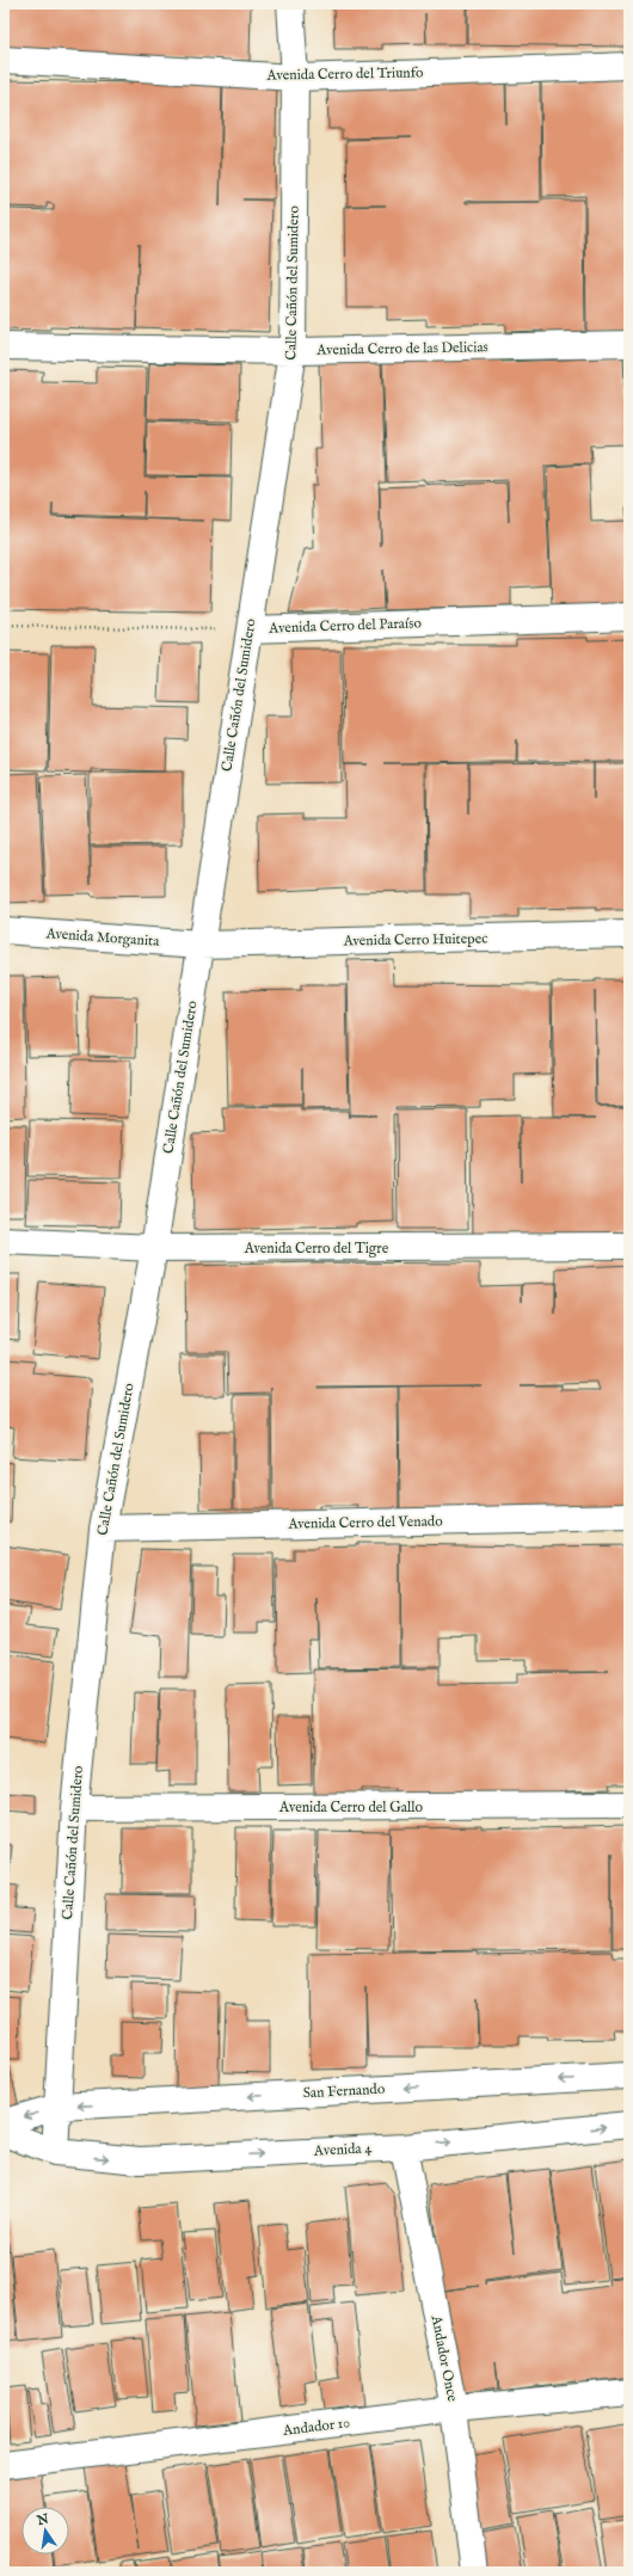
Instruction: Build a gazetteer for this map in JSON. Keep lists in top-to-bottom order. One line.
{"streets":{"street":["Avenida Cerro del Triunfo","Calle Cañón del Sumidero","Avenida Cerro de las Delicias","Avenida Cerro del Paraíso","Avenida Morganita","Avenida Cerro Huitepec","Avenida Cerro del Tigre","Avenida Cerro del Venado","Avenida Cerro del Gallo","San Fernando","Avenida 4","Andador Once","Andador 10"]},"crossings":[["Avenida Cerro del Triunfo","Calle Cañón del Sumidero"],["Calle Cañón del Sumidero","Avenida Cerro de las Delicias"],["Calle Cañón del Sumidero","Avenida Cerro del Paraíso"],["Calle Cañón del Sumidero","Avenida Morganita"],["Calle Cañón del Sumidero","Avenida Cerro Huitepec"],["Calle Cañón del Sumidero","Avenida Cerro del Tigre"],["Calle Cañón del Sumidero","Avenida Cerro del Venado"],["Calle Cañón del Sumidero","Avenida Cerro del Gallo"],["Calle Cañón del Sumidero","San Fernando"],["Calle Cañón del Sumidero","Avenida 4"],["Avenida Morganita","Avenida Cerro Huitepec"],["Avenida 4","Andador Once"],["Andador Once","Andador 10"]],"one_way":["San Fernando","Avenida 4"],"north":"top"}
